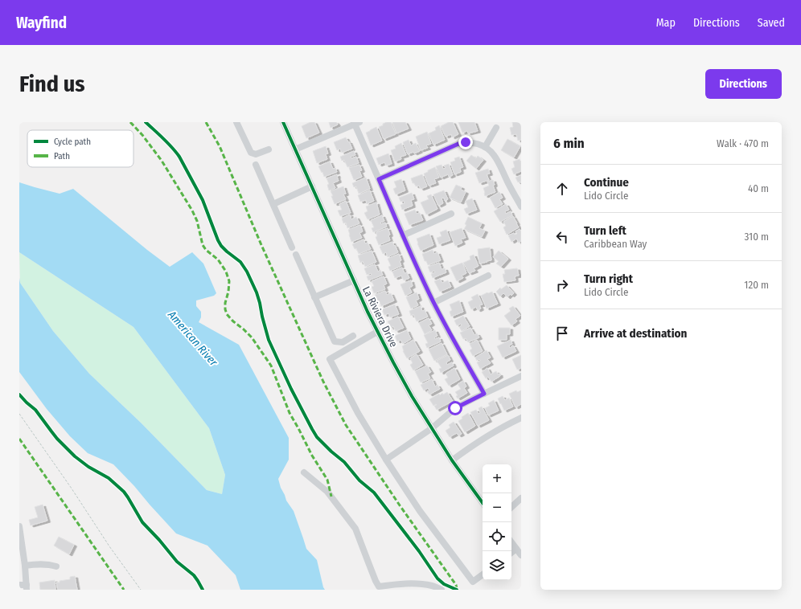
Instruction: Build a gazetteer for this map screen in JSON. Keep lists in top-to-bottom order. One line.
{"streets":{"street":["La Riviera Drive"]},"water":["American River"],"legend":["Cycle path","Path"],"page":{"header":"Wayfind","nav":["Map","Directions","Saved"],"buttons":"Directions","title":"Find us","heading":["6 min","Walk · 470 m"],"list":[["Continue","Lido Circle","40 m"],["Turn left","Caribbean Way","310 m"],["Turn right","Lido Circle","120 m"],"Arrive at destination"],"map_buttons":["+","−"]}}
